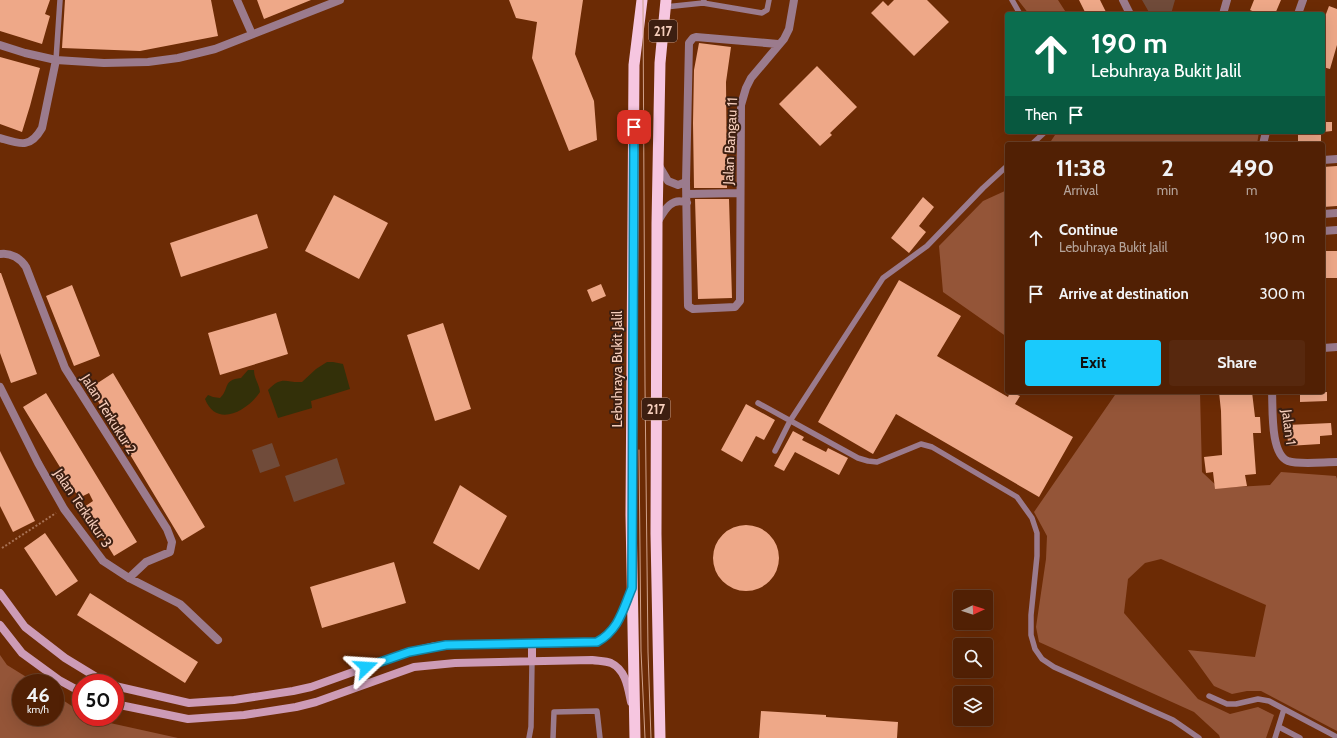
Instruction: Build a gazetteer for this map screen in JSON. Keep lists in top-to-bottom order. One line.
{"streets":{"highway":["217","Lebuhraya Bukit Jalil"],"street":["Jalan Bangau 11","Jalan Terkukur 2","Jalan 1","Jalan Terkukur 3"]},"crossings":[["Jalan Terkukur 2","Jalan Terkukur 3"]],"north":"right","page":{"turn":["190 m","Lebuhraya Bukit Jalil"],"then":"Then","eta":["11:38","Arrival","2","min","490","m"],"list":[{"name":"Continue","note":"Lebuhraya Bukit Jalil","value":"190 m"},{"name":"Arrive at destination","value":"300 m"}],"buttons":["Exit","Share"],"speed":"46 km/h","limit":"50"}}
